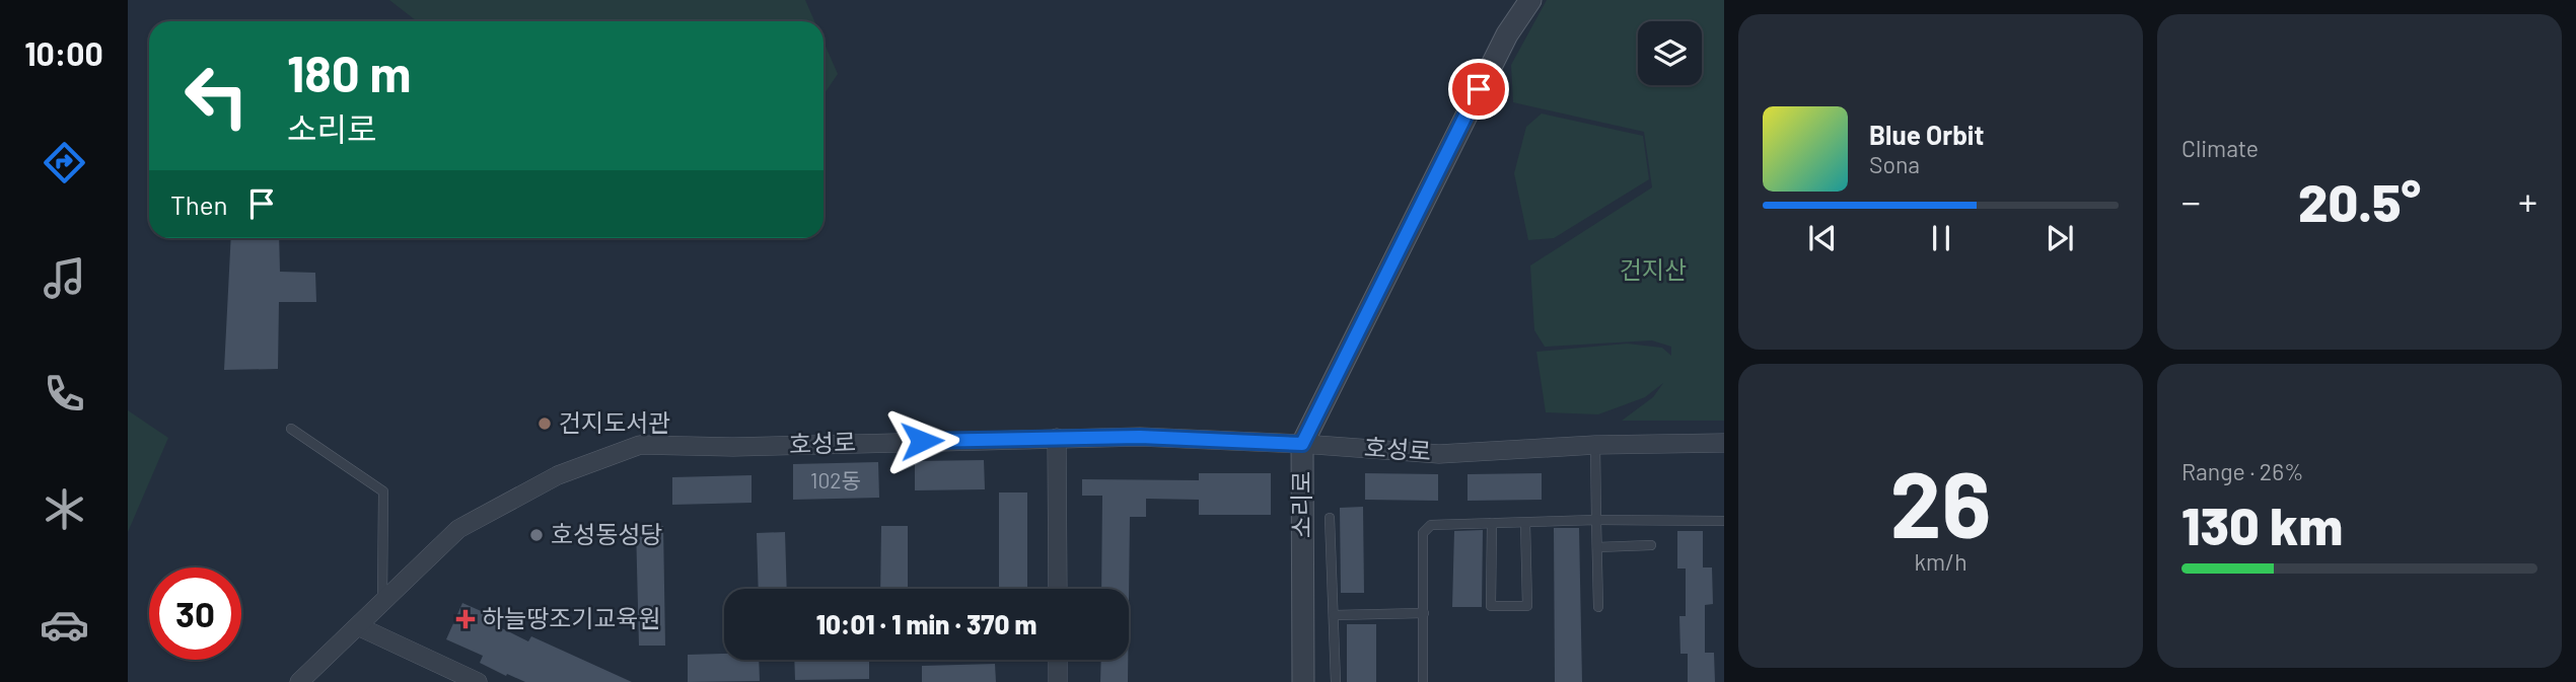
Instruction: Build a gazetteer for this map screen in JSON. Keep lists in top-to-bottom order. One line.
{"streets":{"street":["호성로","소리로"]},"crossings":[["호성로","소리로"]],"parks":["건지산"],"places":{"other":["건지도서관","호성동성당"],"health":["하늘땅조기교육원"]},"house_numbers":["102동"],"page":{"tabs":"10:00","tile":["Climate",["26","km/h"],["Range · 26%","130 km"]],"turn":["180 m","소리로"],"song":["Blue Orbit","Sona"],"then":"Then","heat":["−","20.5°","+"],"limit":"30","trip":"10:01 · 1 min · 370 m"}}
